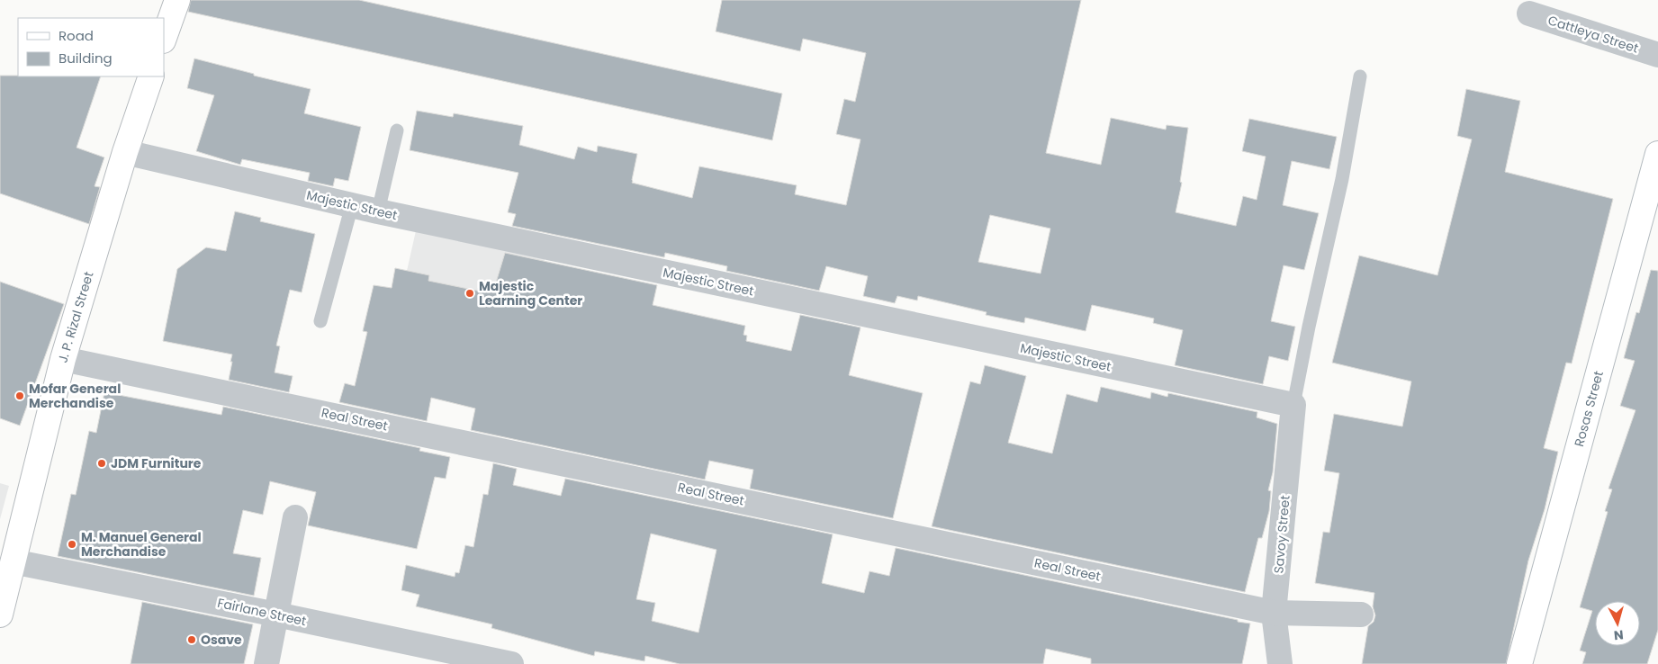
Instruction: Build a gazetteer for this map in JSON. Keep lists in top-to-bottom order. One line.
{"streets":{"main road":["J. P. Rizal Street","Rosas Street"],"street":["Cattleya Street","Majestic Street","Real Street","Savoy Street","Fairlane Street"]},"crossings":[["Majestic Street","J. P. Rizal Street"],["Majestic Street","Savoy Street"],["J. P. Rizal Street","Real Street"],["J. P. Rizal Street","Fairlane Street"],["Real Street","Savoy Street"]],"places":["Majestic Learning Center","Mofar General Merchandise","JDM Furniture","M. Manuel General Merchandise","Osave"],"legend":["Road","Building"],"north":"bottom"}
